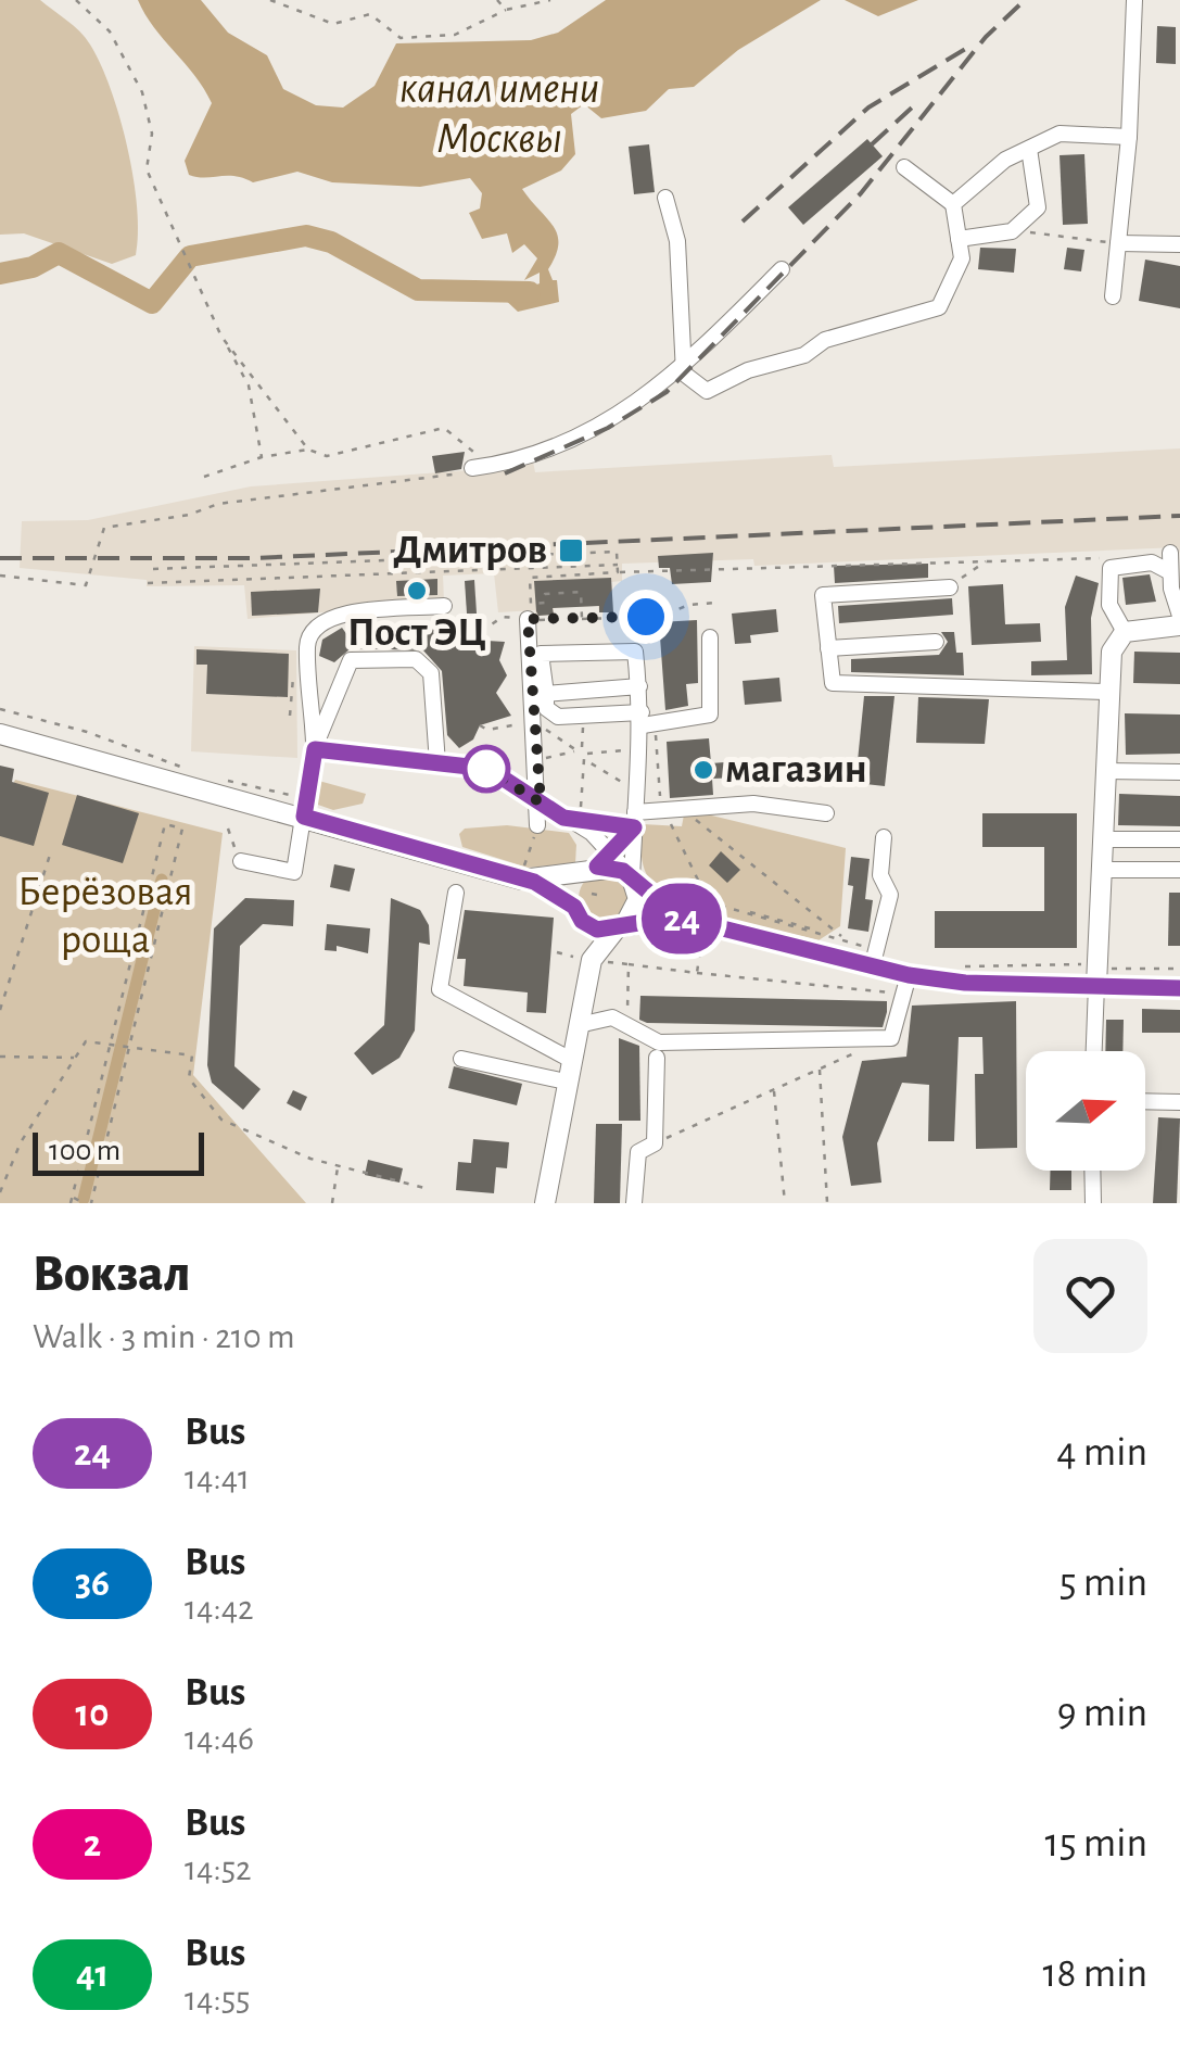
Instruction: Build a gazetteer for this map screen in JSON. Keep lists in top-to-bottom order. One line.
{"water":["канал имени Москвы"],"parks":["Берёзовая роща"],"places":{"transit":["Дмитров"],"other":["Пост ЭЦ","магазин"]},"lines":["bus line 24"],"scale_bar":"100 m","north":"right","page":{"on_map":"24","scale":"100 m","heading":["Вокзал","Walk · 3 min · 210 m"],"list":[{"mark":"24","name":"Bus","note":"14:41","value":"4 min"},{"mark":"36","name":"Bus","note":"14:42","value":"5 min"},{"mark":"10","name":"Bus","note":"14:46","value":"9 min"},{"mark":"2","name":"Bus","note":"14:52","value":"15 min"},{"mark":"41","name":"Bus","note":"14:55","value":"18 min"}]}}
